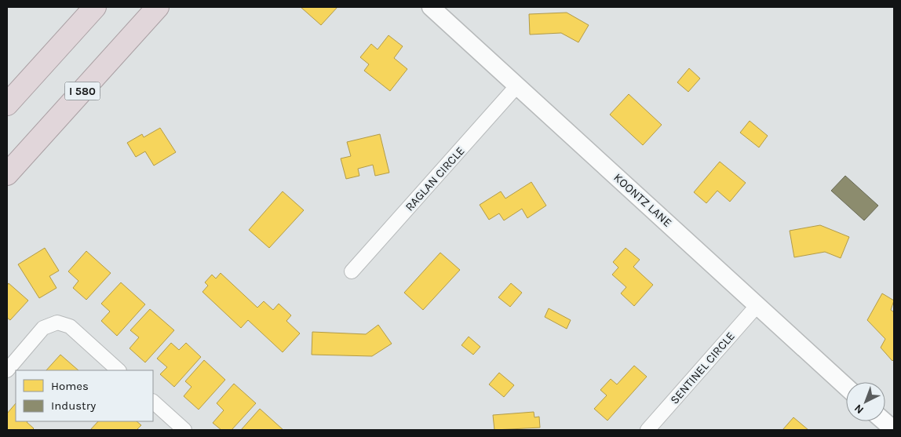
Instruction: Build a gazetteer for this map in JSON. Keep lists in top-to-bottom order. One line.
{"streets":{"highway":["I 580"],"street":["RAGLAN CIRCLE","KOONTZ LANE","SENTINEL CIRCLE"]},"crossings":[["RAGLAN CIRCLE","KOONTZ LANE"],["KOONTZ LANE","SENTINEL CIRCLE"]],"legend":["Homes","Industry"],"north":"bottom left"}
